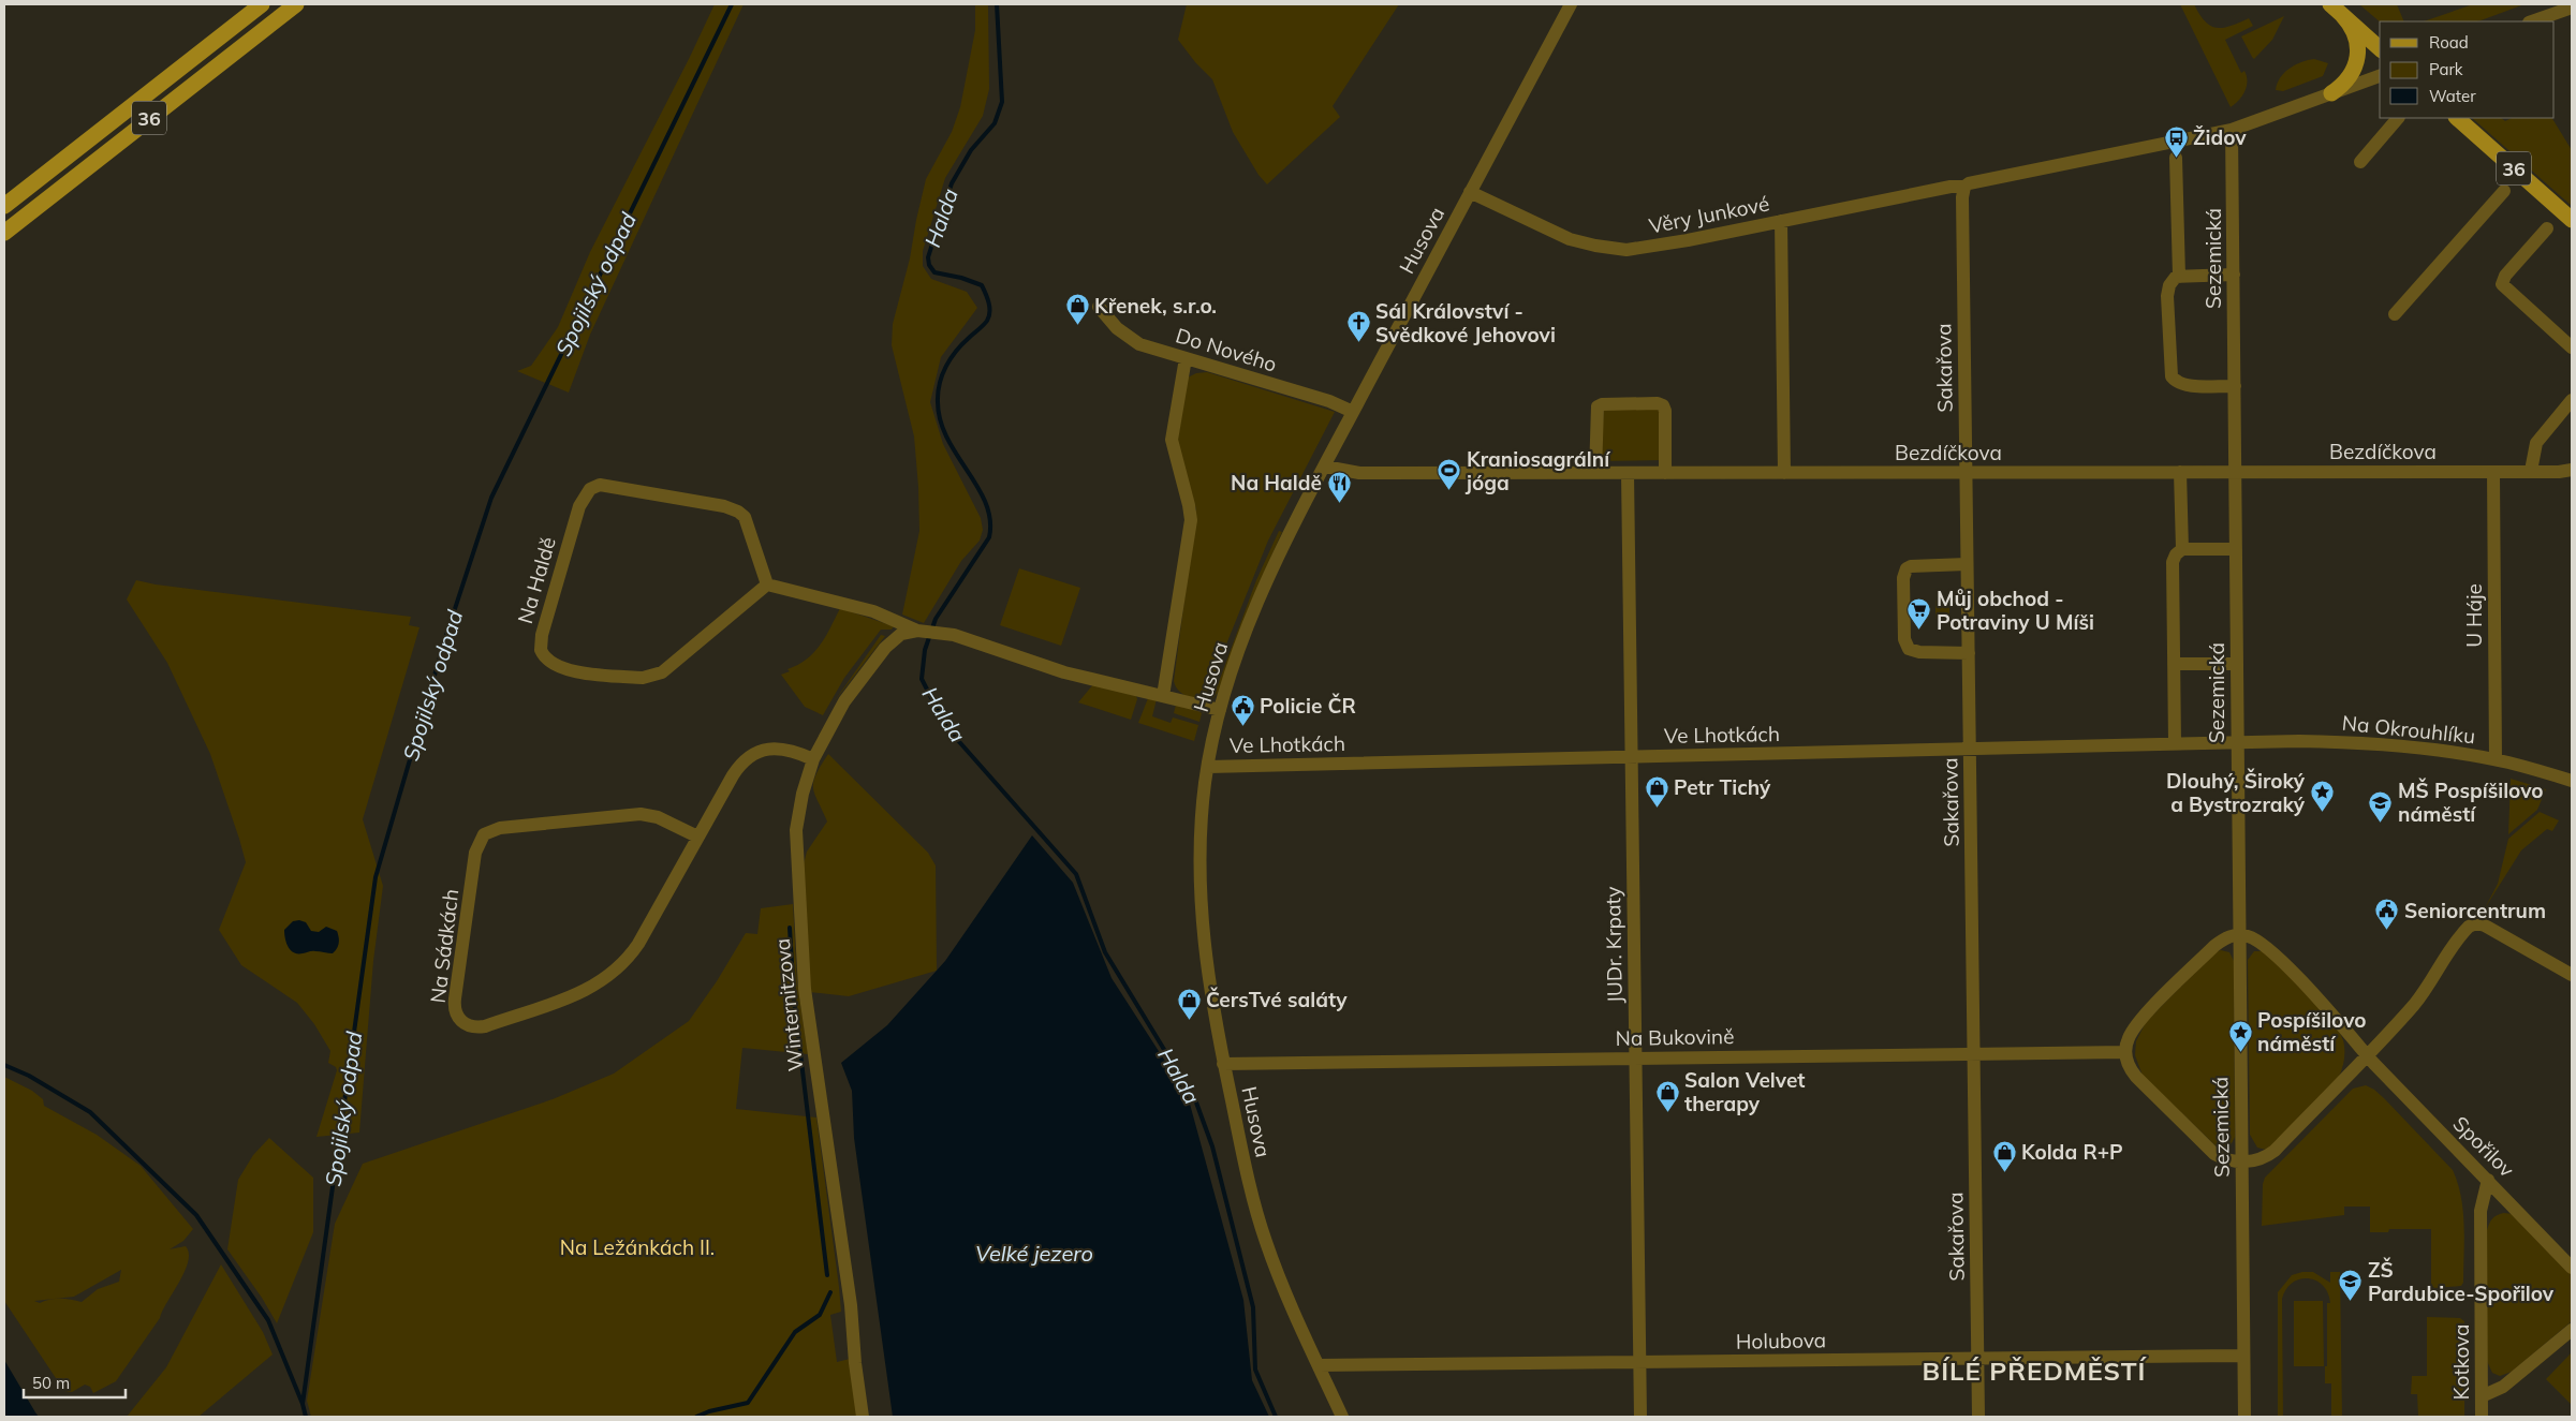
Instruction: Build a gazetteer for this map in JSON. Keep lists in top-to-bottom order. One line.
{"streets":{"main road":["36"],"street":["Věry Junkové","Husova","Sezemická","Do Nového","Sakařova","Bezdíčkova","Na Haldě","U Háje","Na Okrouhlíku","Ve Lhotkách","JUDr. Krpaty","Na Sádkách","Winternitzova","Na Bukovině","Spořilov","Holubova","Kotkova"]},"crossings":[["Věry Junkové","Husova"],["Věry Junkové","Sezemická"],["Věry Junkové","Sakařova"],["Husova","Do Nového"],["Husova","Bezdíčkova"],["Husova","Ve Lhotkách"],["Husova","Na Bukovině"],["Husova","Holubova"],["Sezemická","Bezdíčkova"],["Sezemická","Na Okrouhlíku"],["Sezemická","Ve Lhotkách"],["Sezemická","Spořilov"],["Sezemická","Holubova"],["Sakařova","Bezdíčkova"],["Sakařova","Ve Lhotkách"],["Sakařova","Na Bukovině"],["Sakařova","Holubova"],["Bezdíčkova","U Háje"],["Bezdíčkova","JUDr. Krpaty"],["U Háje","Na Okrouhlíku"],["Na Okrouhlíku","Ve Lhotkách"],["Ve Lhotkách","JUDr. Krpaty"],["JUDr. Krpaty","Na Bukovině"],["JUDr. Krpaty","Holubova"],["Na Sádkách","Winternitzova"],["Spořilov","Kotkova"]],"districts":["BÍLÉ PŘEDMĚSTÍ"],"water":["Halda","Spojilský odpad","Velké jezero"],"parks":["Na Ležánkách II."],"places":{"bus stop":["Židov"],"shop":["Křenek, s.r.o.","Petr Tichý","ČersTvé saláty","Salon Velvet therapy","Kolda R+P"],"church":["Sál Království - Svědkové Jehovovi"],"sports":["Kraniosagrální jóga"],"restaurant":["Na Haldě"],"supermarket":["Můj obchod - Potraviny U Míši"],"public building":["Policie ČR","Seniorcentrum"],"place":["Dlouhý, Široký a Bystrozraký","Pospíšilovo náměstí"],"school or university":["MŠ Pospíšilovo náměstí","ZŠ Pardubice-Spořilov"]},"legend":["Road","Park","Water"],"scale_bar":"50 m"}
